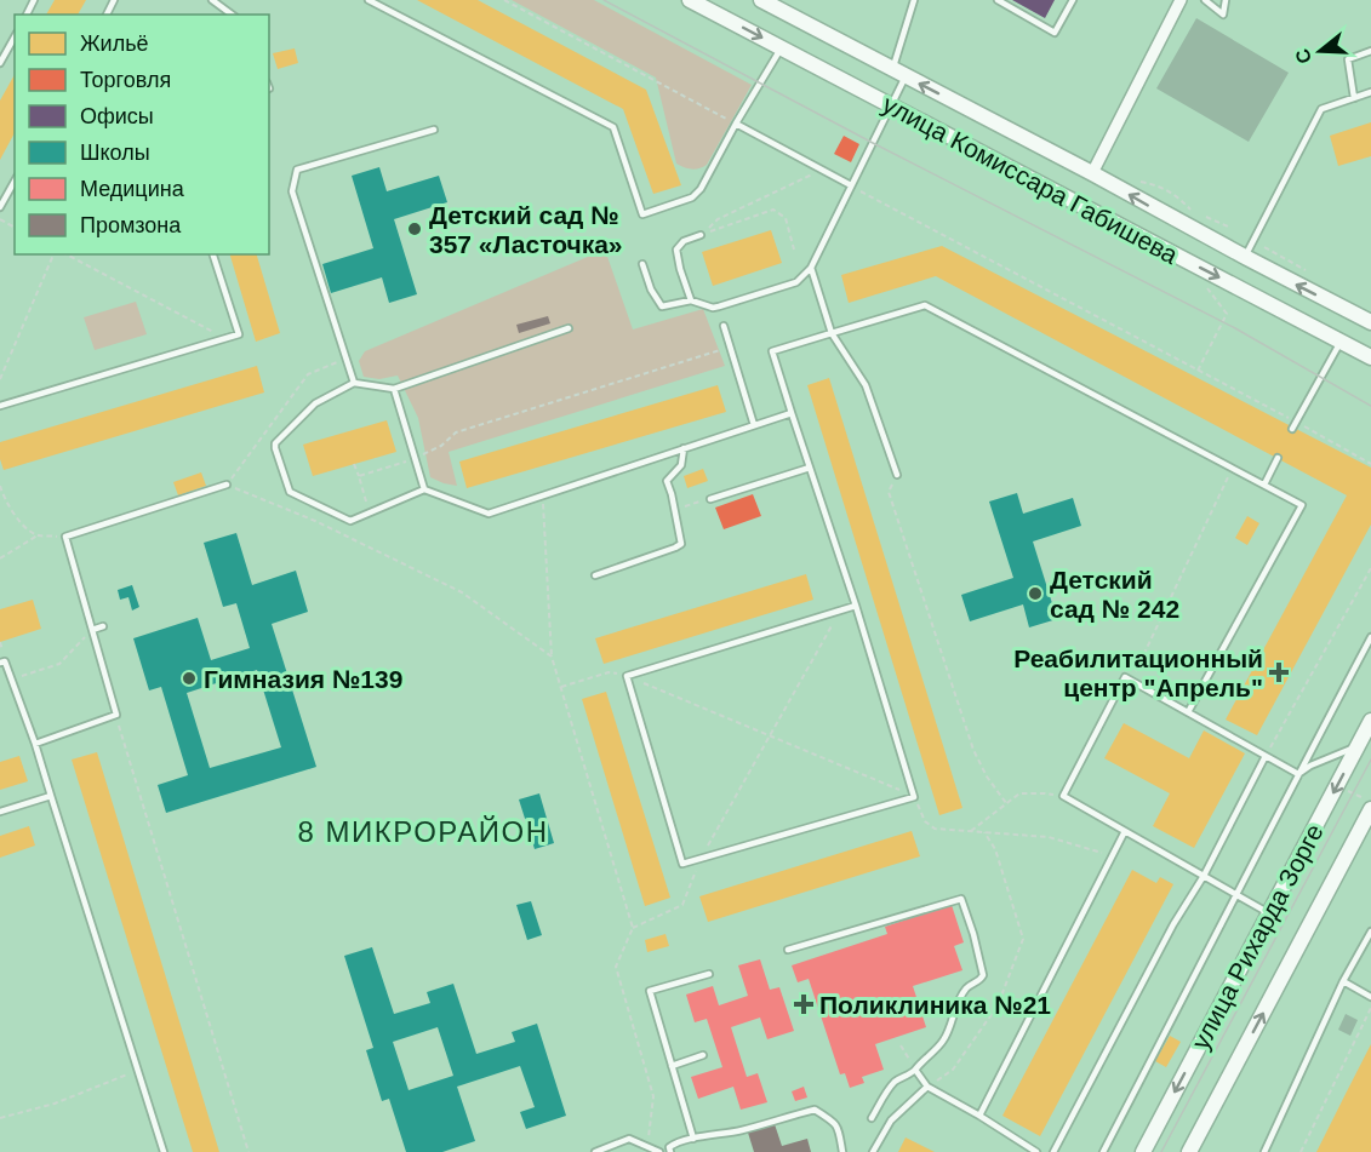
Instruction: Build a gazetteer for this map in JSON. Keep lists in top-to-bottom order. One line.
{"streets":{"street":["улица Комиссара Габишева","улица Рихарда Зорге"]},"districts":["8 МИКРОРАЙОН"],"places":{"other":["Детский сад № 357 «Ласточка»","Детский сад № 242","Гимназия №139"],"health":["Реабилитационный центр \"Апрель\"","Поликлиника №21"]},"legend":["Жильё","Торговля","Офисы","Школы","Медицина","Промзона"],"north":"left"}
